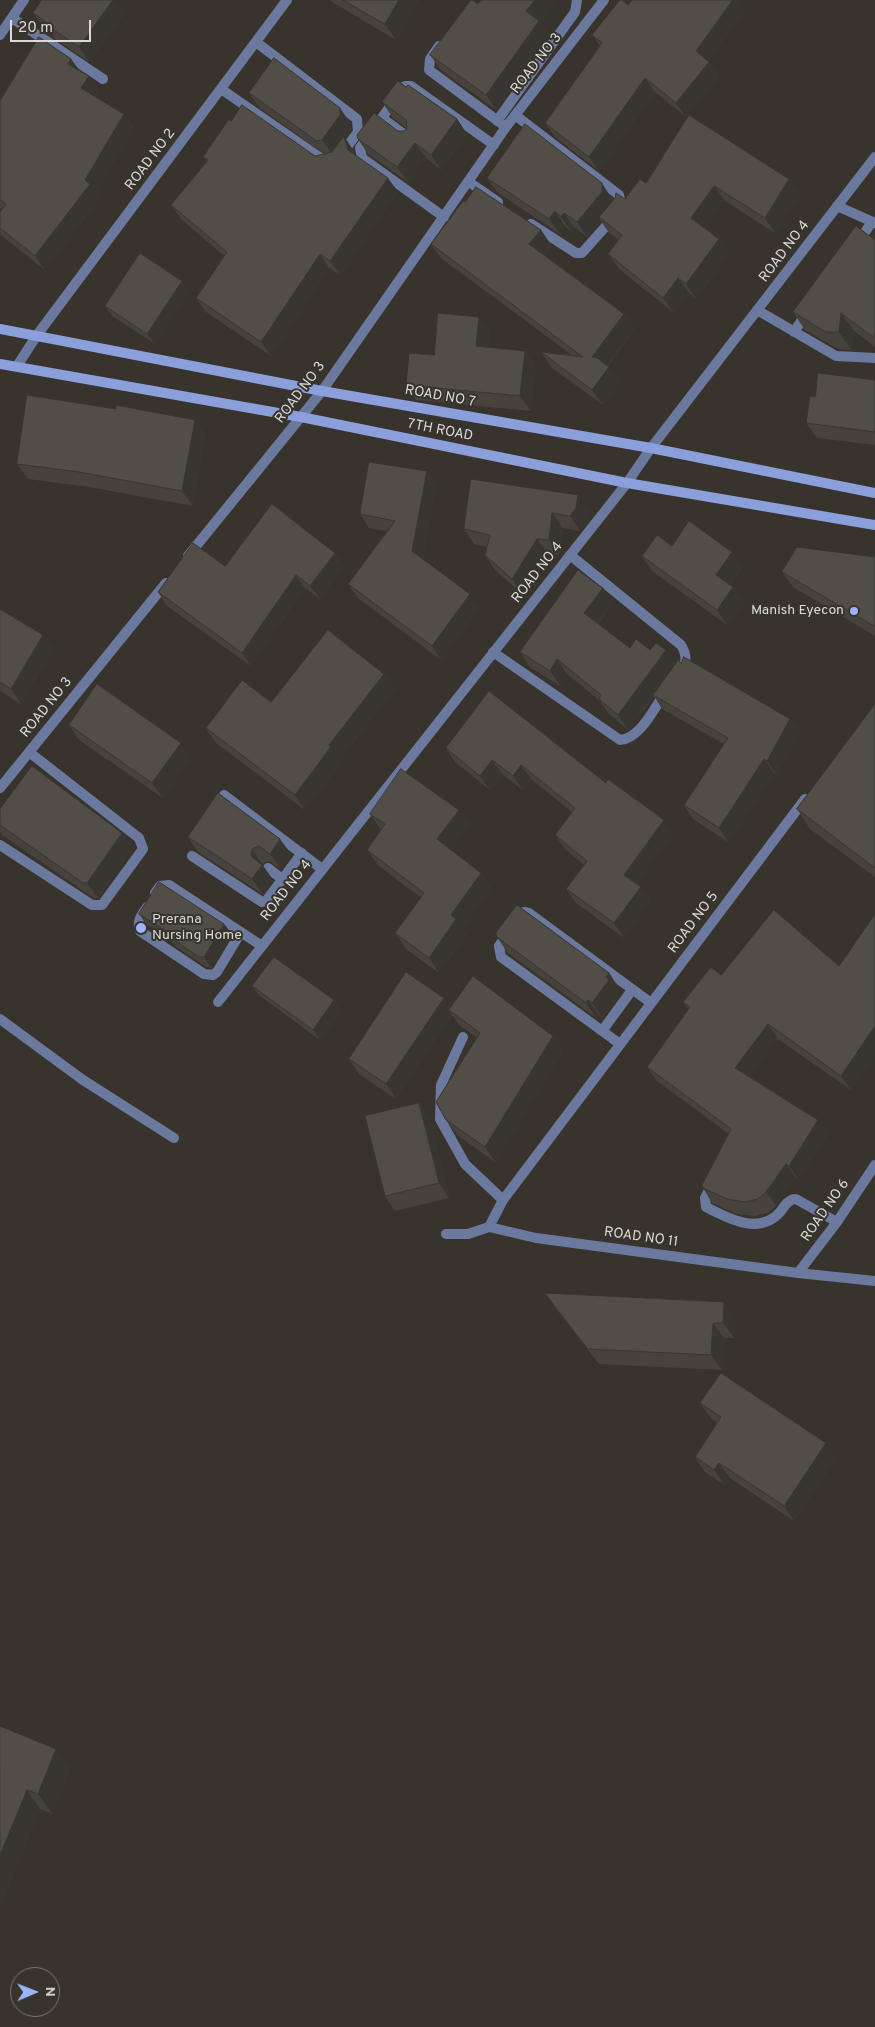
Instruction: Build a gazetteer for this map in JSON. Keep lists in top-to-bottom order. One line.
{"streets":{"street":["ROAD NO 3","ROAD NO 2","ROAD NO 4","ROAD NO 7","7TH ROAD","ROAD NO 5","ROAD NO 6","ROAD NO 11"]},"crossings":[["ROAD NO 3","ROAD NO 7"],["ROAD NO 3","7TH ROAD"],["ROAD NO 2","ROAD NO 7"],["ROAD NO 2","7TH ROAD"],["ROAD NO 4","ROAD NO 7"],["ROAD NO 4","7TH ROAD"],["ROAD NO 6","ROAD NO 11"]],"places":["Manish Eyecon","Prerana Nursing Home"],"scale_bar":"20 m","north":"right"}
